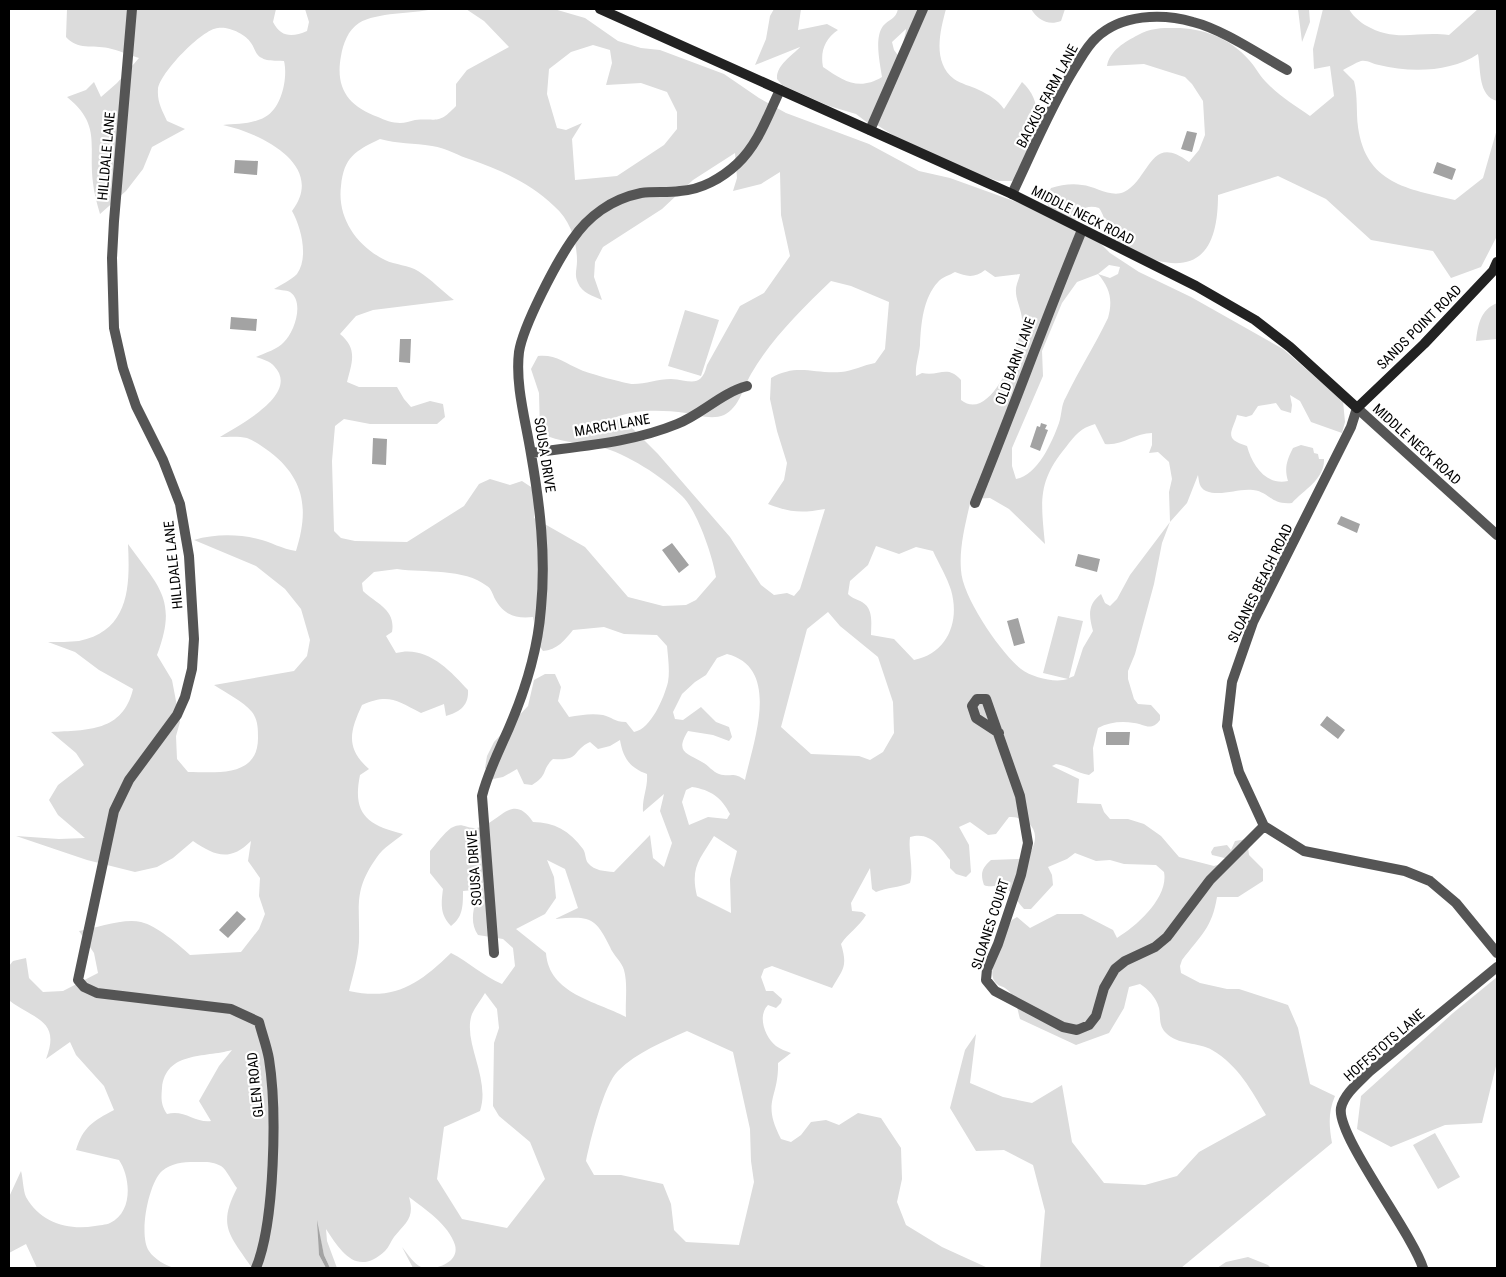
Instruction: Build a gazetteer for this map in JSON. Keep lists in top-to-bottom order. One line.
{"streets":{"main road":["MIDDLE NECK ROAD","SANDS POINT ROAD"],"street":["BACKUS FARM LANE","HILLDALE LANE","OLD BARN LANE","MARCH LANE","SOUSA DRIVE","SLOANES BEACH ROAD","SLOANES COURT","HOFFSTOTS LANE","GLEN ROAD"]},"crossings":[["BACKUS FARM LANE","MIDDLE NECK ROAD"],["HILLDALE LANE","GLEN ROAD"],["MIDDLE NECK ROAD","SANDS POINT ROAD"],["MIDDLE NECK ROAD","OLD BARN LANE"],["MIDDLE NECK ROAD","SOUSA DRIVE"],["MIDDLE NECK ROAD","SLOANES BEACH ROAD"],["SANDS POINT ROAD","SLOANES BEACH ROAD"],["MARCH LANE","SOUSA DRIVE"],["SLOANES BEACH ROAD","SLOANES COURT"]]}
